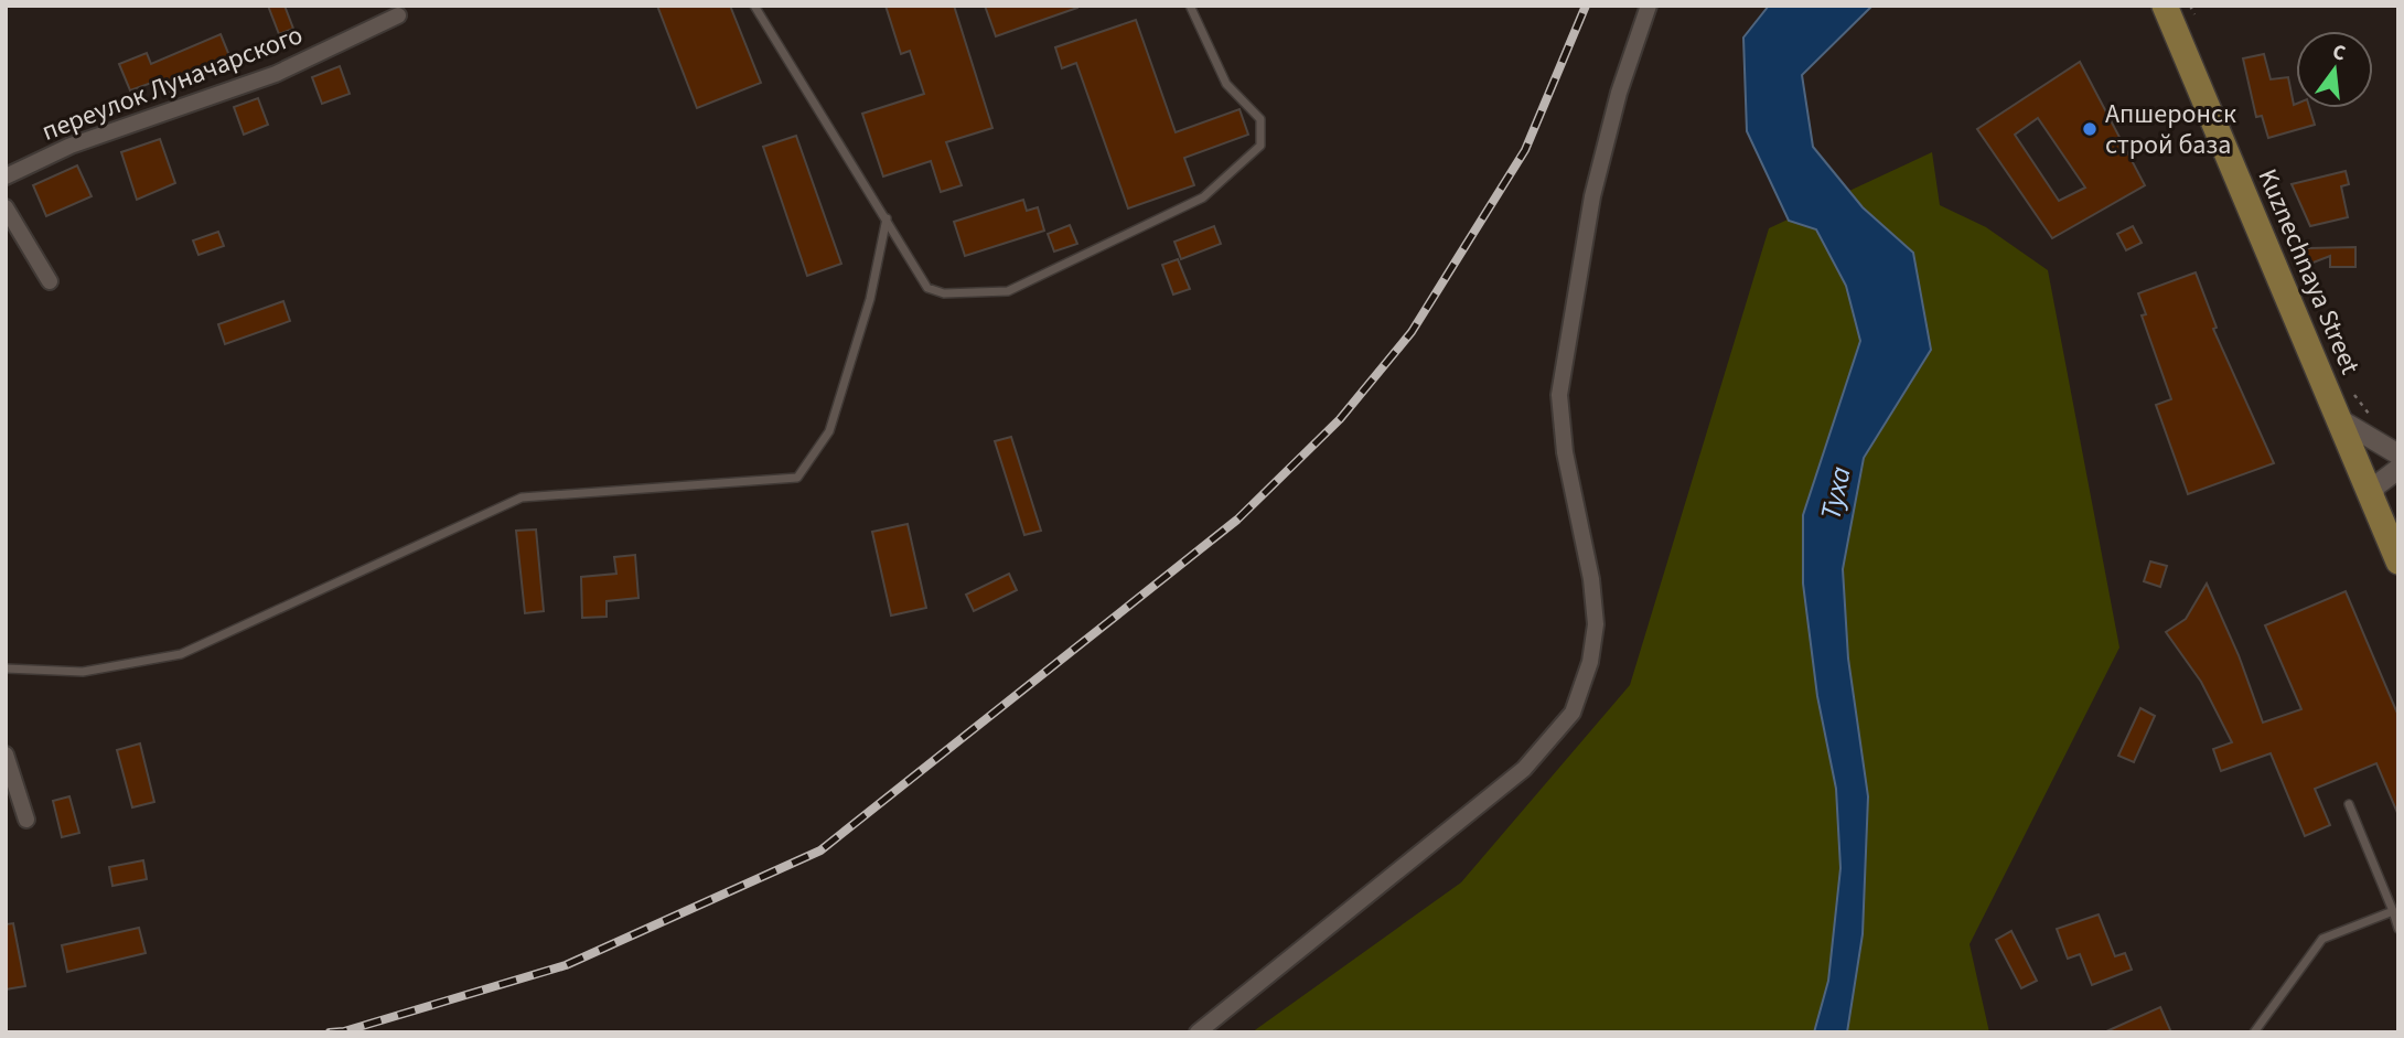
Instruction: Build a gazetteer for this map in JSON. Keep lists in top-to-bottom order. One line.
{"streets":{"main road":["Kuznechnaya Street"],"street":["переулок Луначарского"]},"water":["Туха"],"places":["Апшеронск строй база"],"north":"top"}
